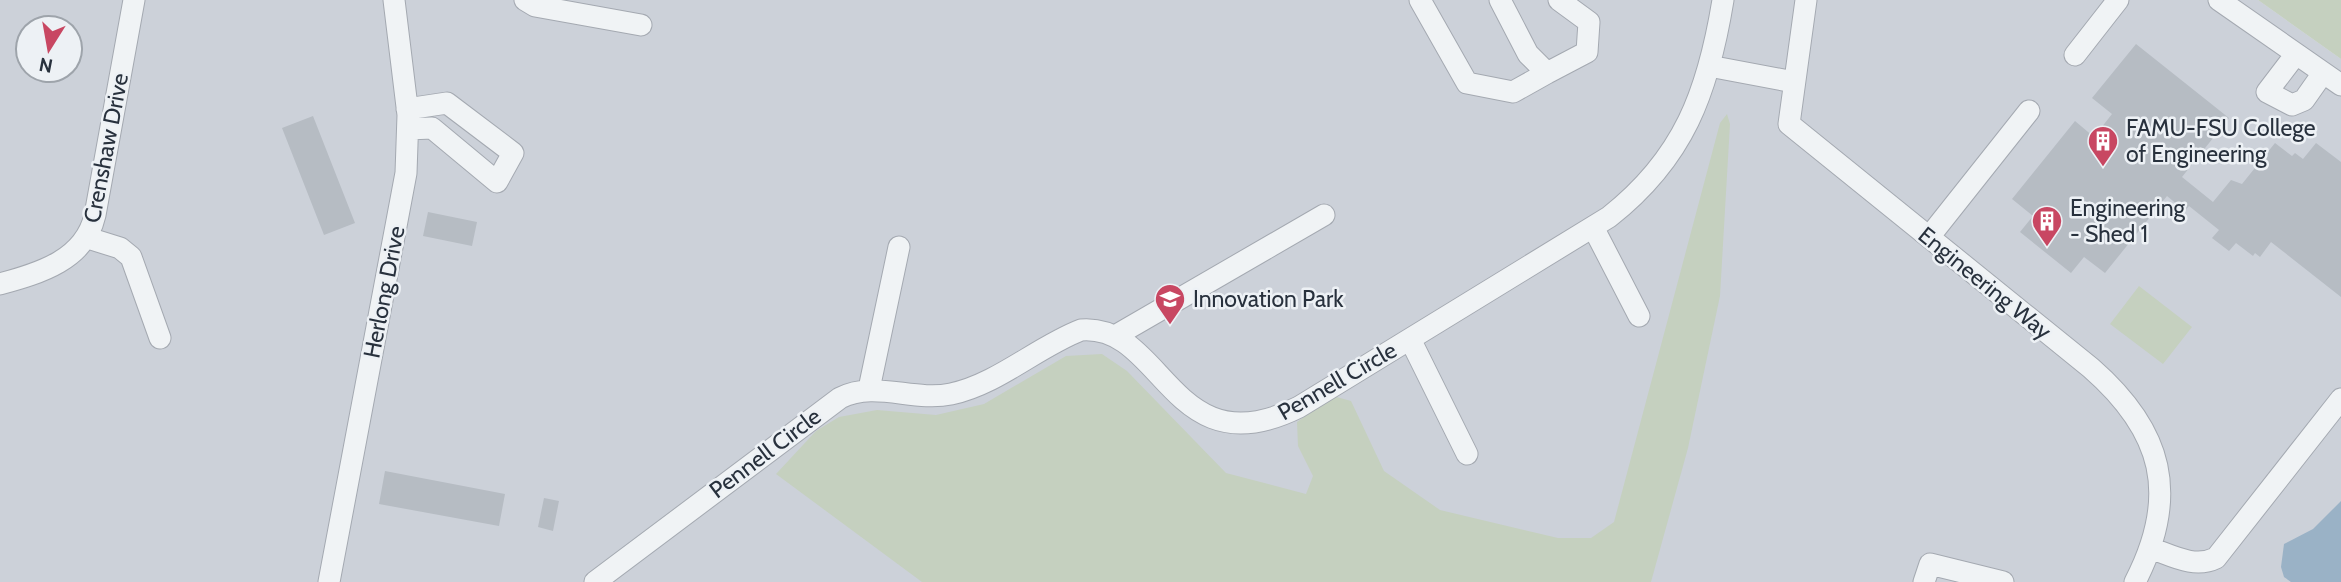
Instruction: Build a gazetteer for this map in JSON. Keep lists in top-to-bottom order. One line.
{"streets":{"street":["Crenshaw Drive","Engineering Way","Herlong Drive","Pennell Circle"]},"places":{"building":["FAMU-FSU College of Engineering","Engineering - Shed 1"],"school or university":["Innovation Park"]},"north":"bottom"}
